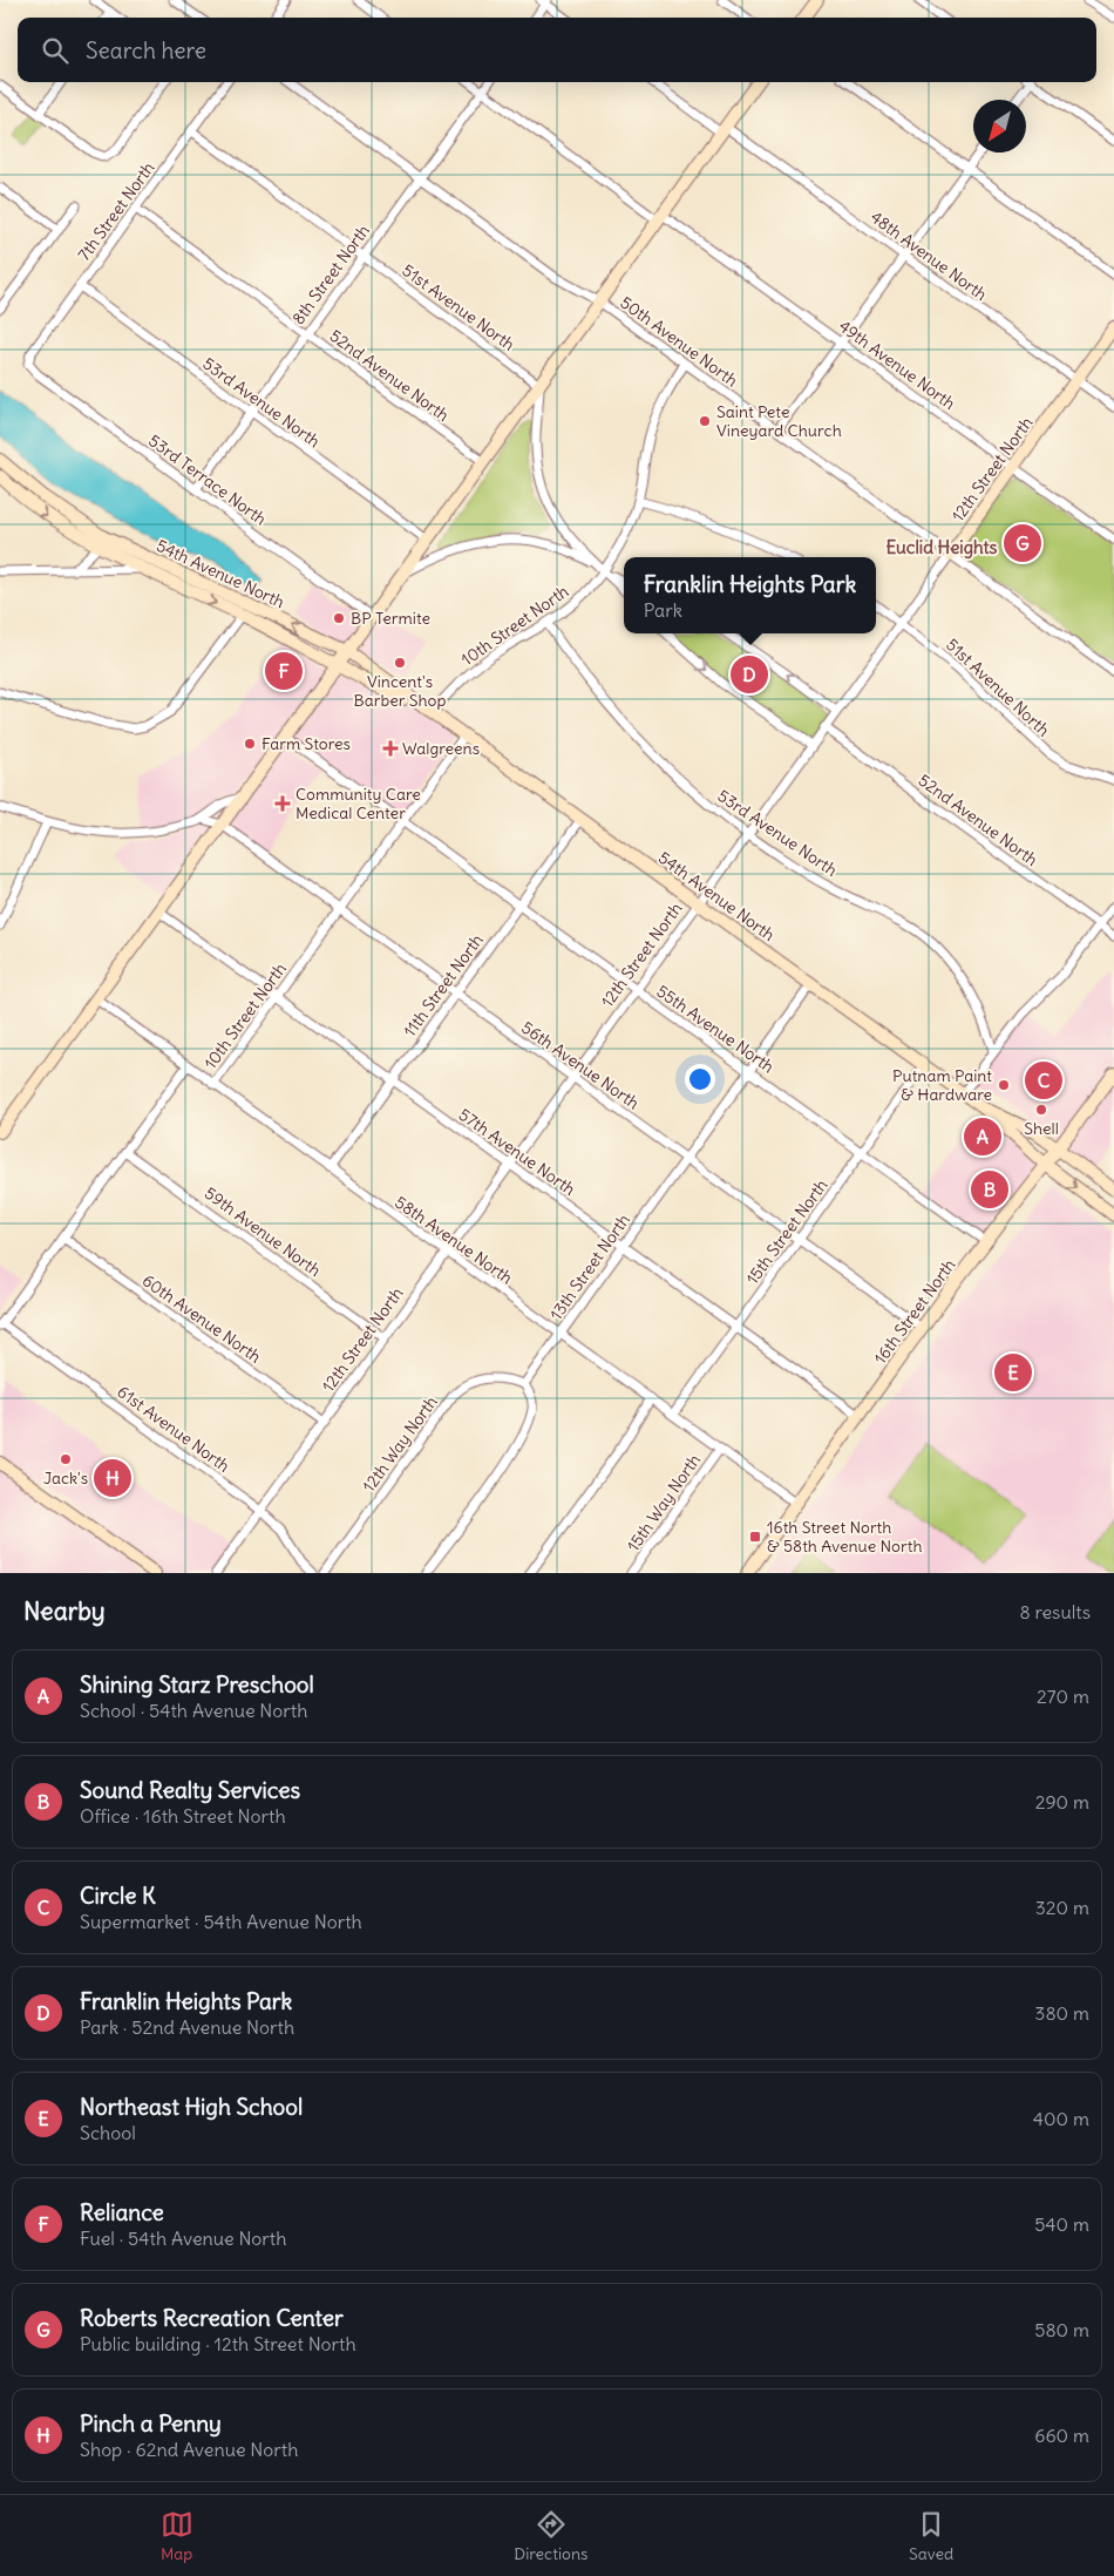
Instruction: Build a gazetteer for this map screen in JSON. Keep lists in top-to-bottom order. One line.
{"streets":{"main road":["12th Street North","54th Avenue North","16th Street North"],"street":["7th Street North","48th Avenue North","8th Street North","51st Avenue North","50th Avenue North","49th Avenue North","52nd Avenue North","53rd Avenue North","53rd Terrace North","10th Street North","11th Street North","55th Avenue North","56th Avenue North","57th Avenue North","59th Avenue North","15th Street North","58th Avenue North","13th Street North","60th Avenue North","61st Avenue North","12th Way North","15th Way North"]},"crossings":[["7th Street North","51st Avenue North"],["7th Street North","52nd Avenue North"],["7th Street North","53rd Avenue North"],["7th Street North","53rd Terrace North"],["48th Avenue North","12th Street North"],["8th Street North","51st Avenue North"],["8th Street North","50th Avenue North"],["8th Street North","49th Avenue North"],["8th Street North","52nd Avenue North"],["8th Street North","53rd Avenue North"],["8th Street North","53rd Terrace North"],["51st Avenue North","12th Street North"],["50th Avenue North","12th Street North"],["50th Avenue North","10th Street North"],["49th Avenue North","12th Street North"],["52nd Avenue North","12th Street North"],["53rd Avenue North","12th Street North"],["53rd Avenue North","10th Street North"],["12th Street North","54th Avenue North"],["12th Street North","55th Avenue North"],["12th Street North","56th Avenue North"],["12th Street North","57th Avenue North"],["12th Street North","59th Avenue North"],["12th Street North","58th Avenue North"],["12th Street North","60th Avenue North"],["12th Street North","61st Avenue North"],["54th Avenue North","10th Street North"],["54th Avenue North","11th Street North"],["54th Avenue North","15th Street North"],["54th Avenue North","13th Street North"],["54th Avenue North","16th Street North"],["10th Street North","55th Avenue North"],["10th Street North","56th Avenue North"],["10th Street North","57th Avenue North"],["10th Street North","59th Avenue North"],["10th Street North","58th Avenue North"],["10th Street North","60th Avenue North"],["10th Street North","61st Avenue North"],["11th Street North","55th Avenue North"],["11th Street North","56th Avenue North"],["11th Street North","57th Avenue North"],["11th Street North","58th Avenue North"],["55th Avenue North","15th Street North"],["55th Avenue North","13th Street North"],["55th Avenue North","16th Street North"],["56th Avenue North","15th Street North"],["56th Avenue North","13th Street North"],["56th Avenue North","16th Street North"],["57th Avenue North","15th Street North"],["57th Avenue North","13th Street North"],["57th Avenue North","16th Street North"],["15th Street North","58th Avenue North"],["58th Avenue North","13th Street North"],["58th Avenue North","16th Street North"],["58th Avenue North","15th Way North"],["13th Street North","12th Way North"]],"districts":["Euclid Heights"],"places":{"other":["Saint Pete Vineyard Church","BP Termite","Vincent's Barber Shop","Farm Stores","Putnam Paint & Hardware","Shell","Jack's"],"health":["Walgreens","Community Care Medical Center"],"transit":["16th Street North & 58th Avenue North"]},"north":"bottom left","page":{"search":"Search here","pins":["G","F","D","C","A","B","E","H"],"popup":["Franklin Heights Park","Park"],"heading":["Nearby","8 results"],"list":[{"mark":"A","name":"Shining Starz Preschool","note":"School · 54th Avenue North","value":"270 m"},{"mark":"B","name":"Sound Realty Services","note":"Office · 16th Street North","value":"290 m"},{"mark":"C","name":"Circle K","note":"Supermarket · 54th Avenue North","value":"320 m"},{"mark":"D","name":"Franklin Heights Park","note":"Park · 52nd Avenue North","value":"380 m"},{"mark":"E","name":"Northeast High School","note":"School","value":"400 m"},{"mark":"F","name":"Reliance","note":"Fuel · 54th Avenue North","value":"540 m"},{"mark":"G","name":"Roberts Recreation Center","note":"Public building · 12th Street North","value":"580 m"},{"mark":"H","name":"Pinch a Penny","note":"Shop · 62nd Avenue North","value":"660 m"}],"nav":["Map","Directions","Saved"]}}
